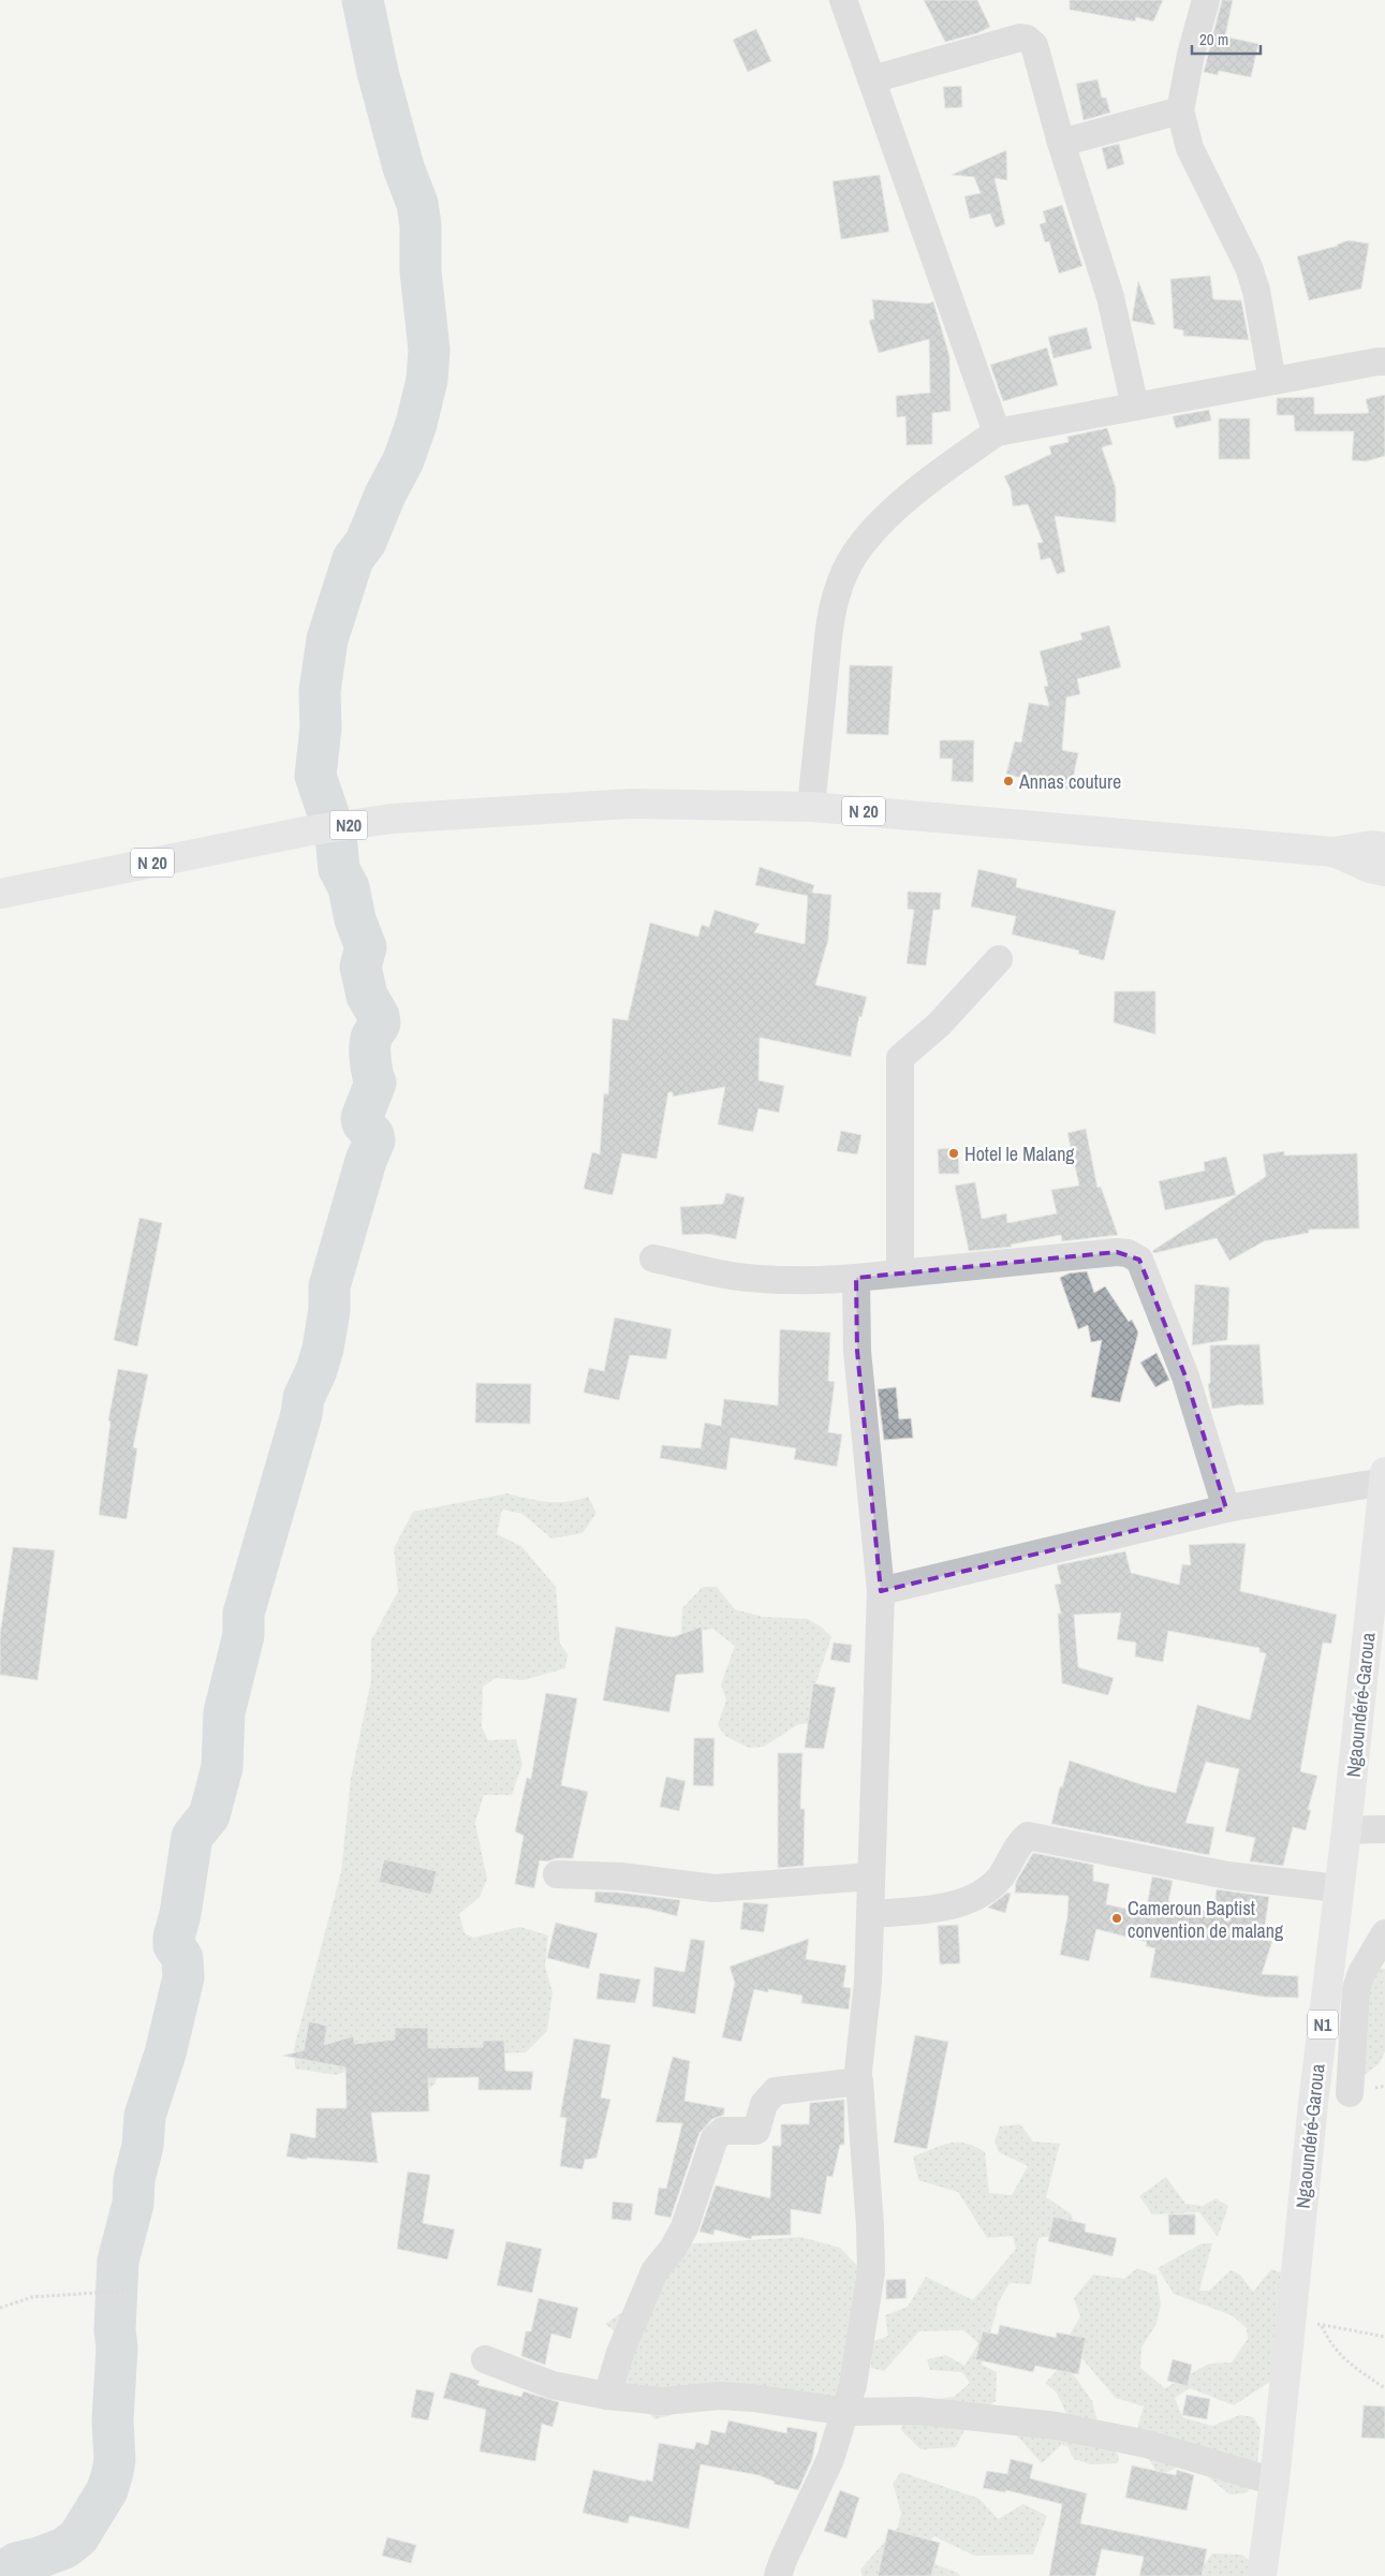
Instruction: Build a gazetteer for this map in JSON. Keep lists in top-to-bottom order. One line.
{"streets":{"highway":["N 20","N20","Ngaoundéré-Garoua","N1"]},"crossings":[["N 20","N20"]],"places":["Annas couture","Hotel le Malang","Cameroun Baptist convention de malang"],"scale_bar":"20 m"}
